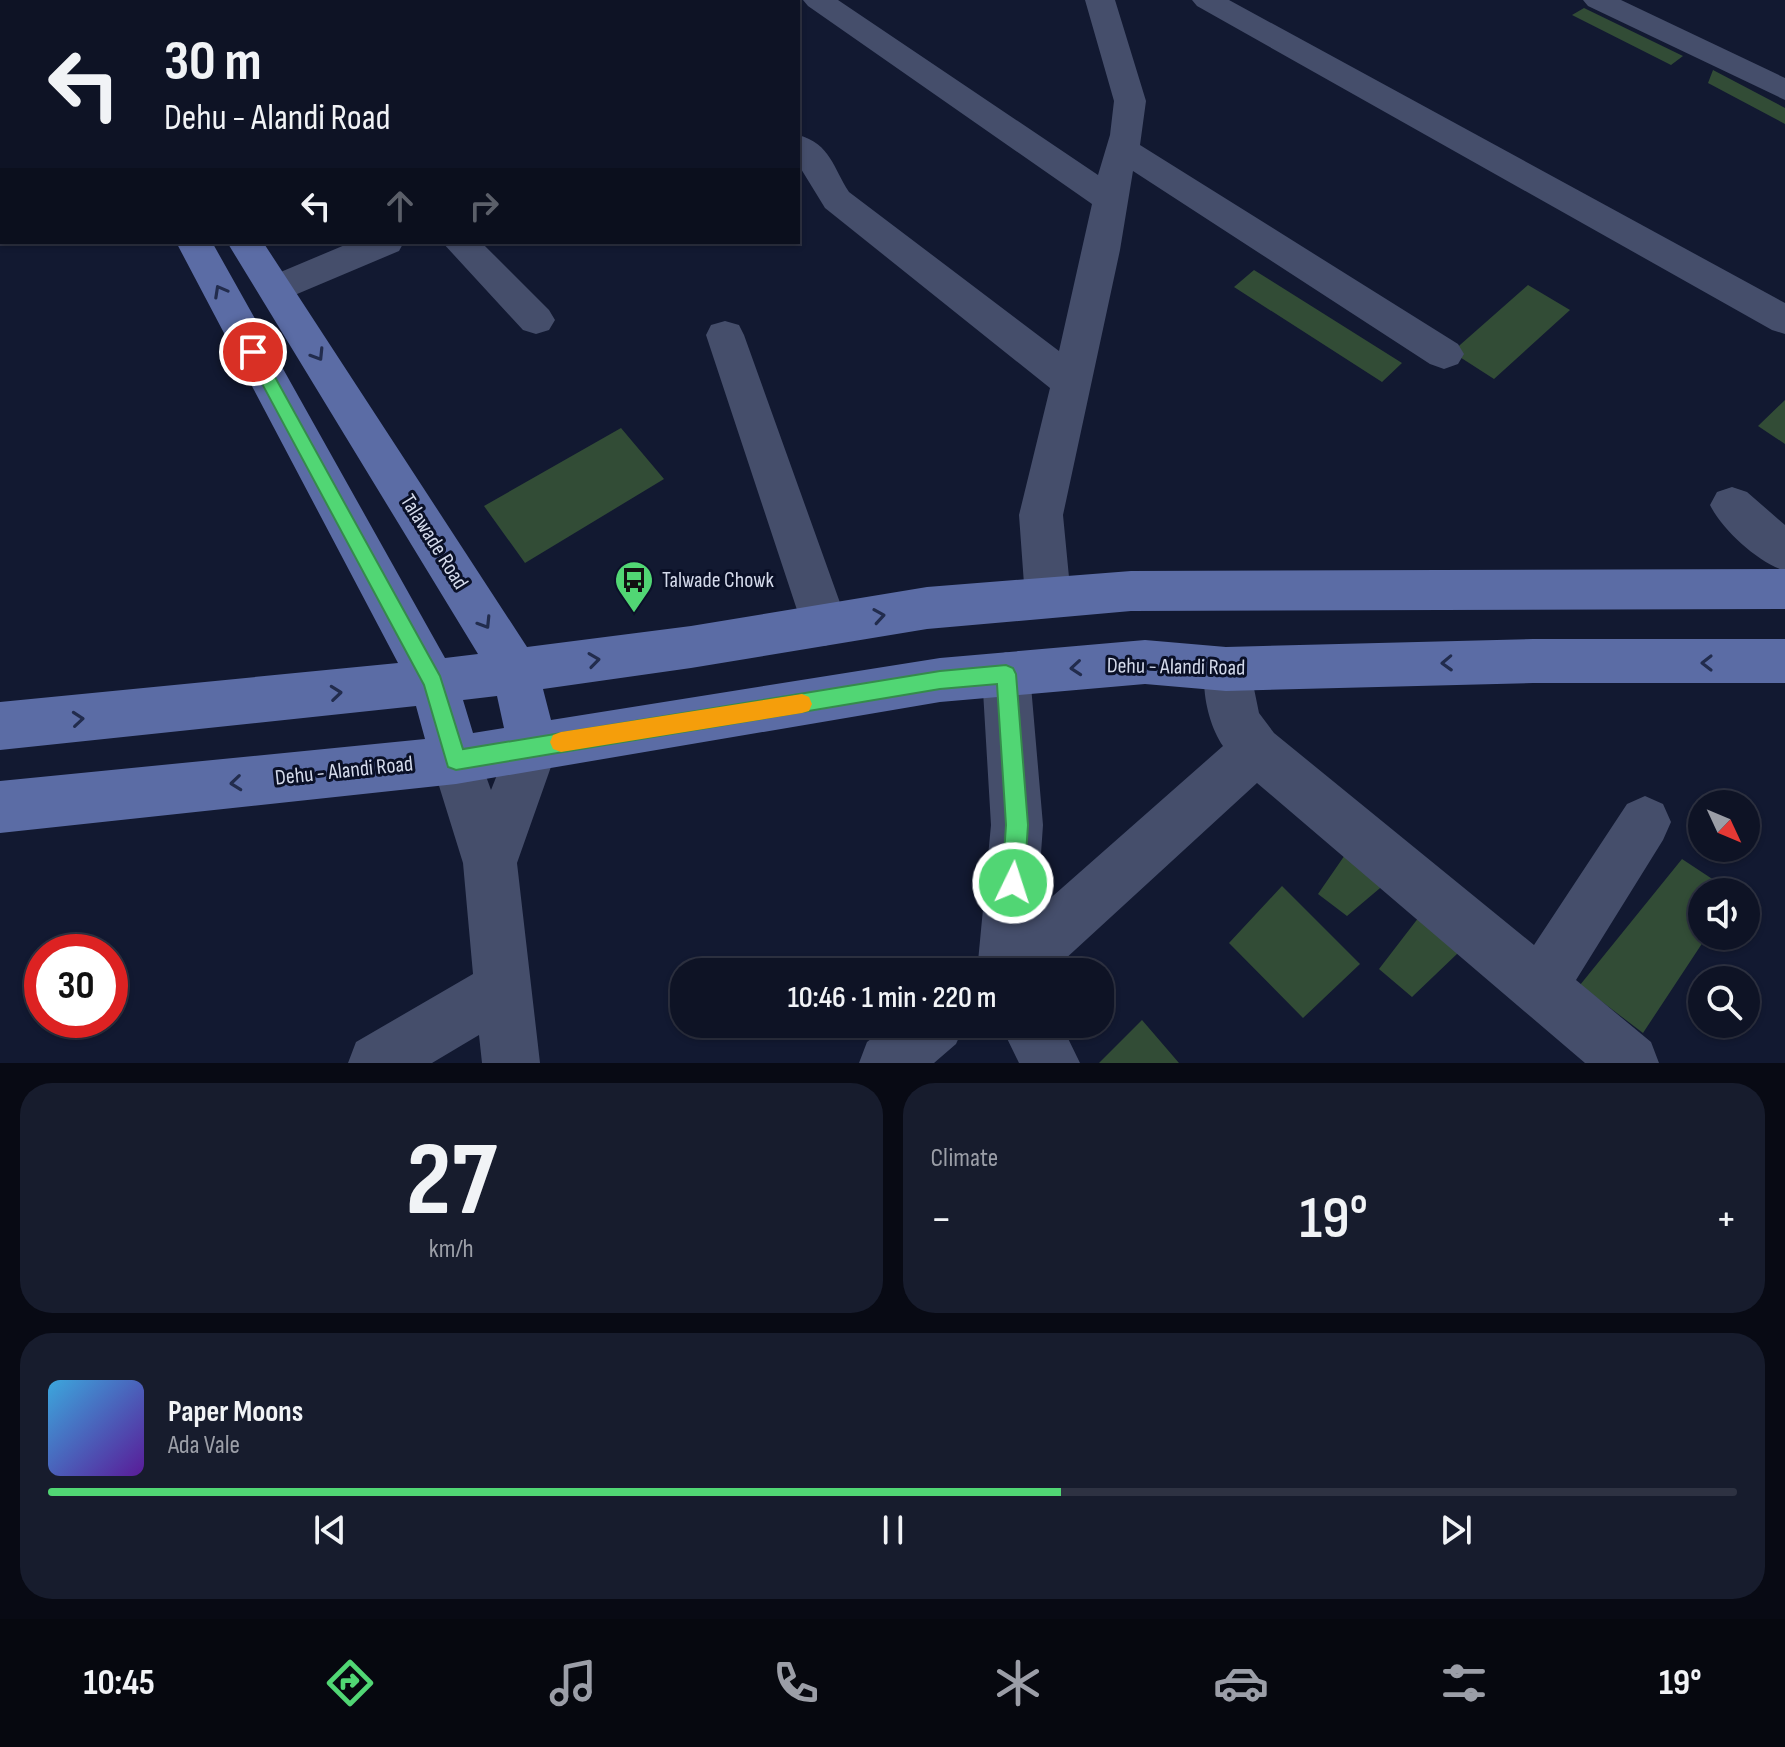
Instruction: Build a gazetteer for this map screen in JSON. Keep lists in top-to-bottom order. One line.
{"streets":{"main road":["Talawade Road","Dehu - Alandi Road"]},"crossings":[["Talawade Road","Dehu - Alandi Road"]],"places":{"bus stop":["Talwade Chowk"]},"north":"bottom right","page":{"turn":["30 m","Dehu - Alandi Road"],"limit":"30","trip":"10:46 · 1 min · 220 m","tile":[["27","km/h"],"Climate"],"heat":["−","19°","+"],"song":["Paper Moons","Ada Vale"],"tabs":["10:45","19°"]}}
